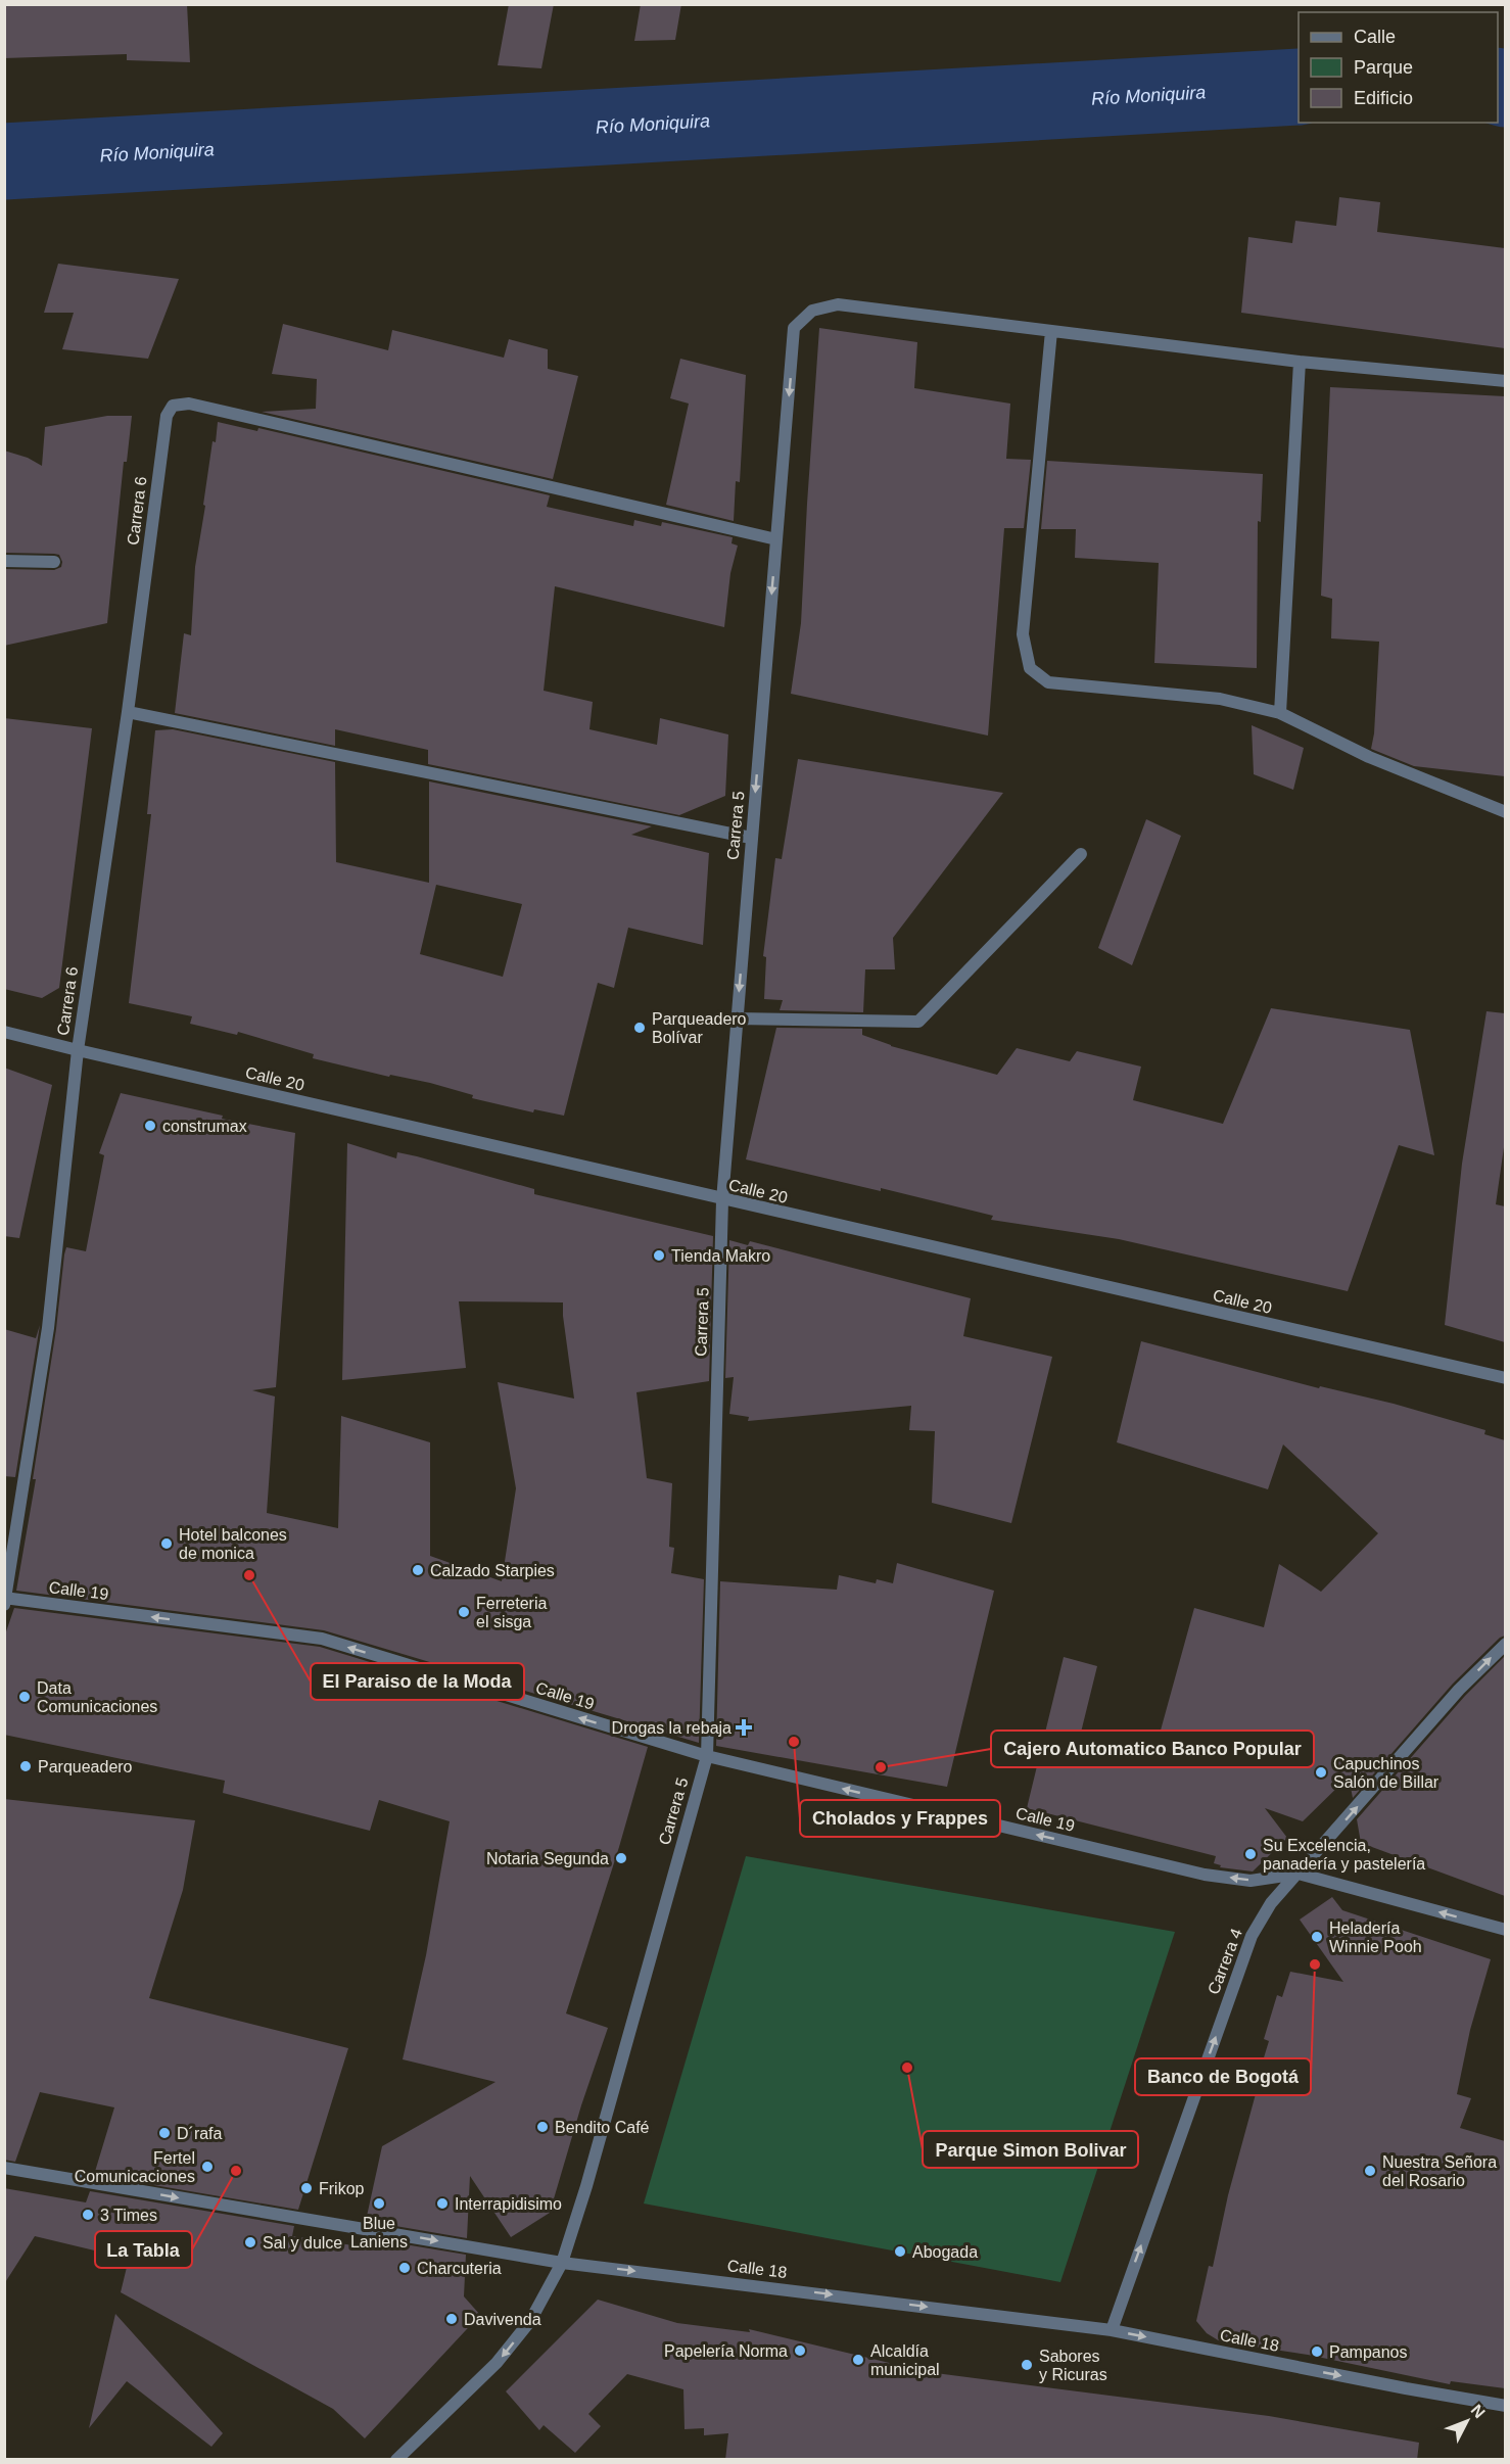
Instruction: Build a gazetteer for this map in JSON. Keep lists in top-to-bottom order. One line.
{"streets":{"street":["Carrera 6","Carrera 5","Calle 20","Calle 19","Carrera 4","Calle 18"]},"crossings":[["Carrera 6","Carrera 5"],["Carrera 6","Calle 20"],["Carrera 6","Calle 19"],["Carrera 5","Calle 20"],["Carrera 5","Calle 19"],["Carrera 5","Calle 18"],["Calle 19","Carrera 4"],["Carrera 4","Calle 18"]],"one_way":["Carrera 5","Calle 19","Carrera 4","Calle 18"],"water":["Río Moniquira"],"places":{"other":["Parqueadero Bolívar","construmax","Tienda Makro","Hotel balcones de monica","Calzado Starpies","El Paraiso de la Moda","Ferreteria el sisga","Data Comunicaciones","Cholados y Frappes","Parqueadero","Cajero Automatico Banco Popular","Capuchinos Salón de Billar","Su Excelencia, panadería y pastelería","Notaria Segunda","Heladería Winnie Pooh","Banco de Bogotá","Parque Simon Bolivar","Bendito Café","D´rafa","Fertel Comunicaciones","La Tabla","Nuestra Señora del Rosario","Frikop","Blue Laniens","Interrapidisimo","3 Times","Sal y dulce","Abogada","Charcuteria","Davivenda","Papelería Norma","Pampanos","Alcaldía municipal","Sabores y Ricuras"],"health":["Drogas la rebaja"]},"legend":["Calle","Parque","Edificio"],"north":"top right"}
